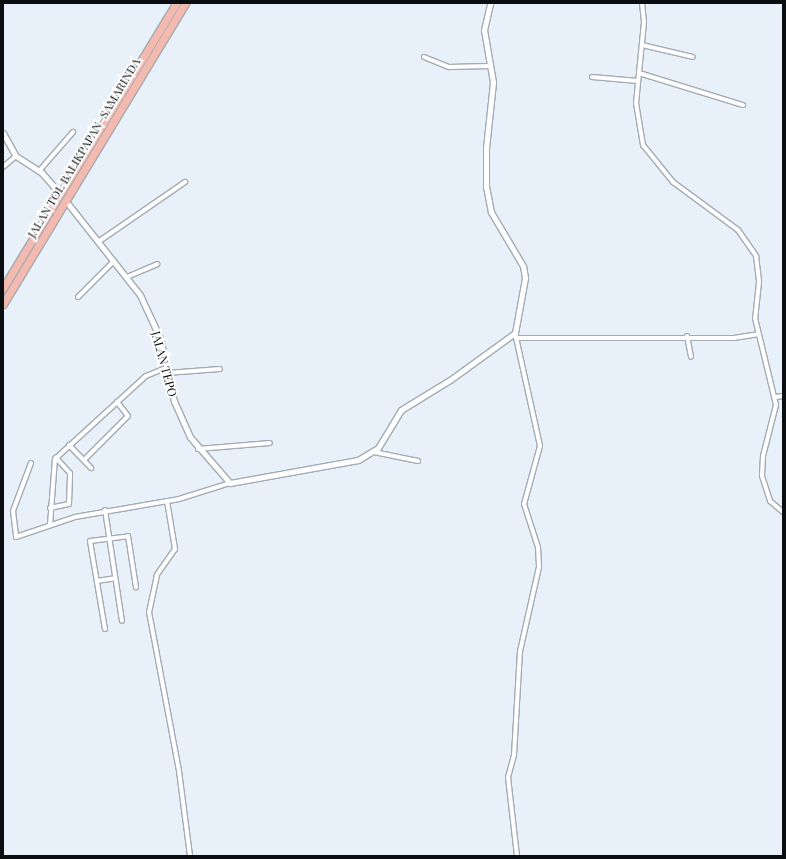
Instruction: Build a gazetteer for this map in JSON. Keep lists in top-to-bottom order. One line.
{"streets":{"highway":["JALAN TOL BALIKPAPAN–SAMARINDA"],"street":["JALAN TEPO"]}}
